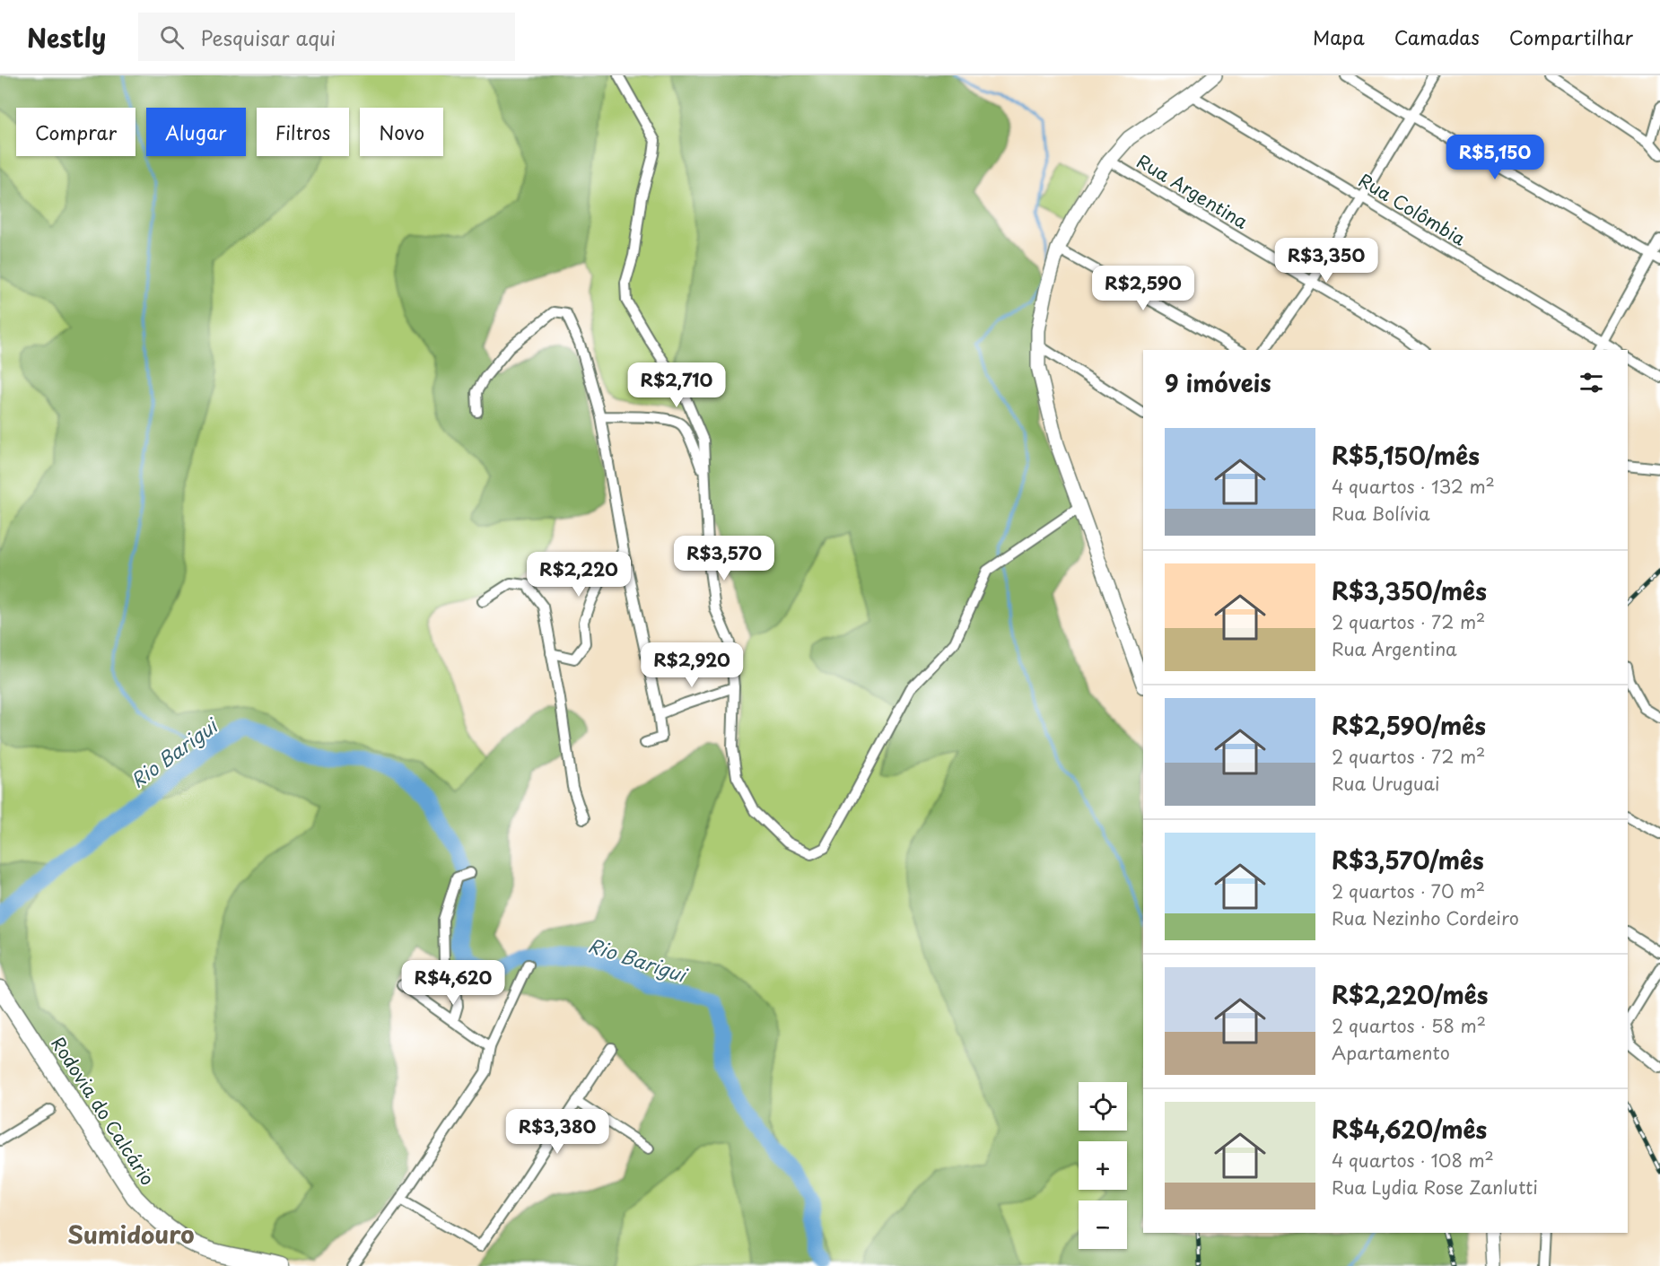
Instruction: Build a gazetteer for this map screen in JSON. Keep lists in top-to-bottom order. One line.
{"streets":{"main road":["Rodovia do Calcário"],"street":["Rua Argentina","Rua Colômbia"]},"districts":["Sumidouro"],"water":["Rio Barigui"],"page":{"header":"Nestly","search":"Pesquisar aqui","nav":["Mapa","Camadas","Compartilhar"],"chip":["Comprar","Alugar","Filtros","Novo"],"price":["R$5,150","R$3,350","R$2,590","R$2,710","R$3,570","R$2,220","R$2,920","R$4,620","R$3,380"],"heading":"9 imóveis","list":[{"name":"R$5,150/mês","note":"4 quartos · 132 m² · Rua Bolívia"},{"name":"R$3,350/mês","note":"2 quartos · 72 m² · Rua Argentina"},{"name":"R$2,590/mês","note":"2 quartos · 72 m² · Rua Uruguai"},{"name":"R$3,570/mês","note":"2 quartos · 70 m² · Rua Nezinho Cordeiro"},{"name":"R$2,220/mês","note":"2 quartos · 58 m² · Apartamento"},{"name":"R$4,620/mês","note":"4 quartos · 108 m² · Rua Lydia Rose Zanlutti"}],"map_buttons":["+","−"]}}
